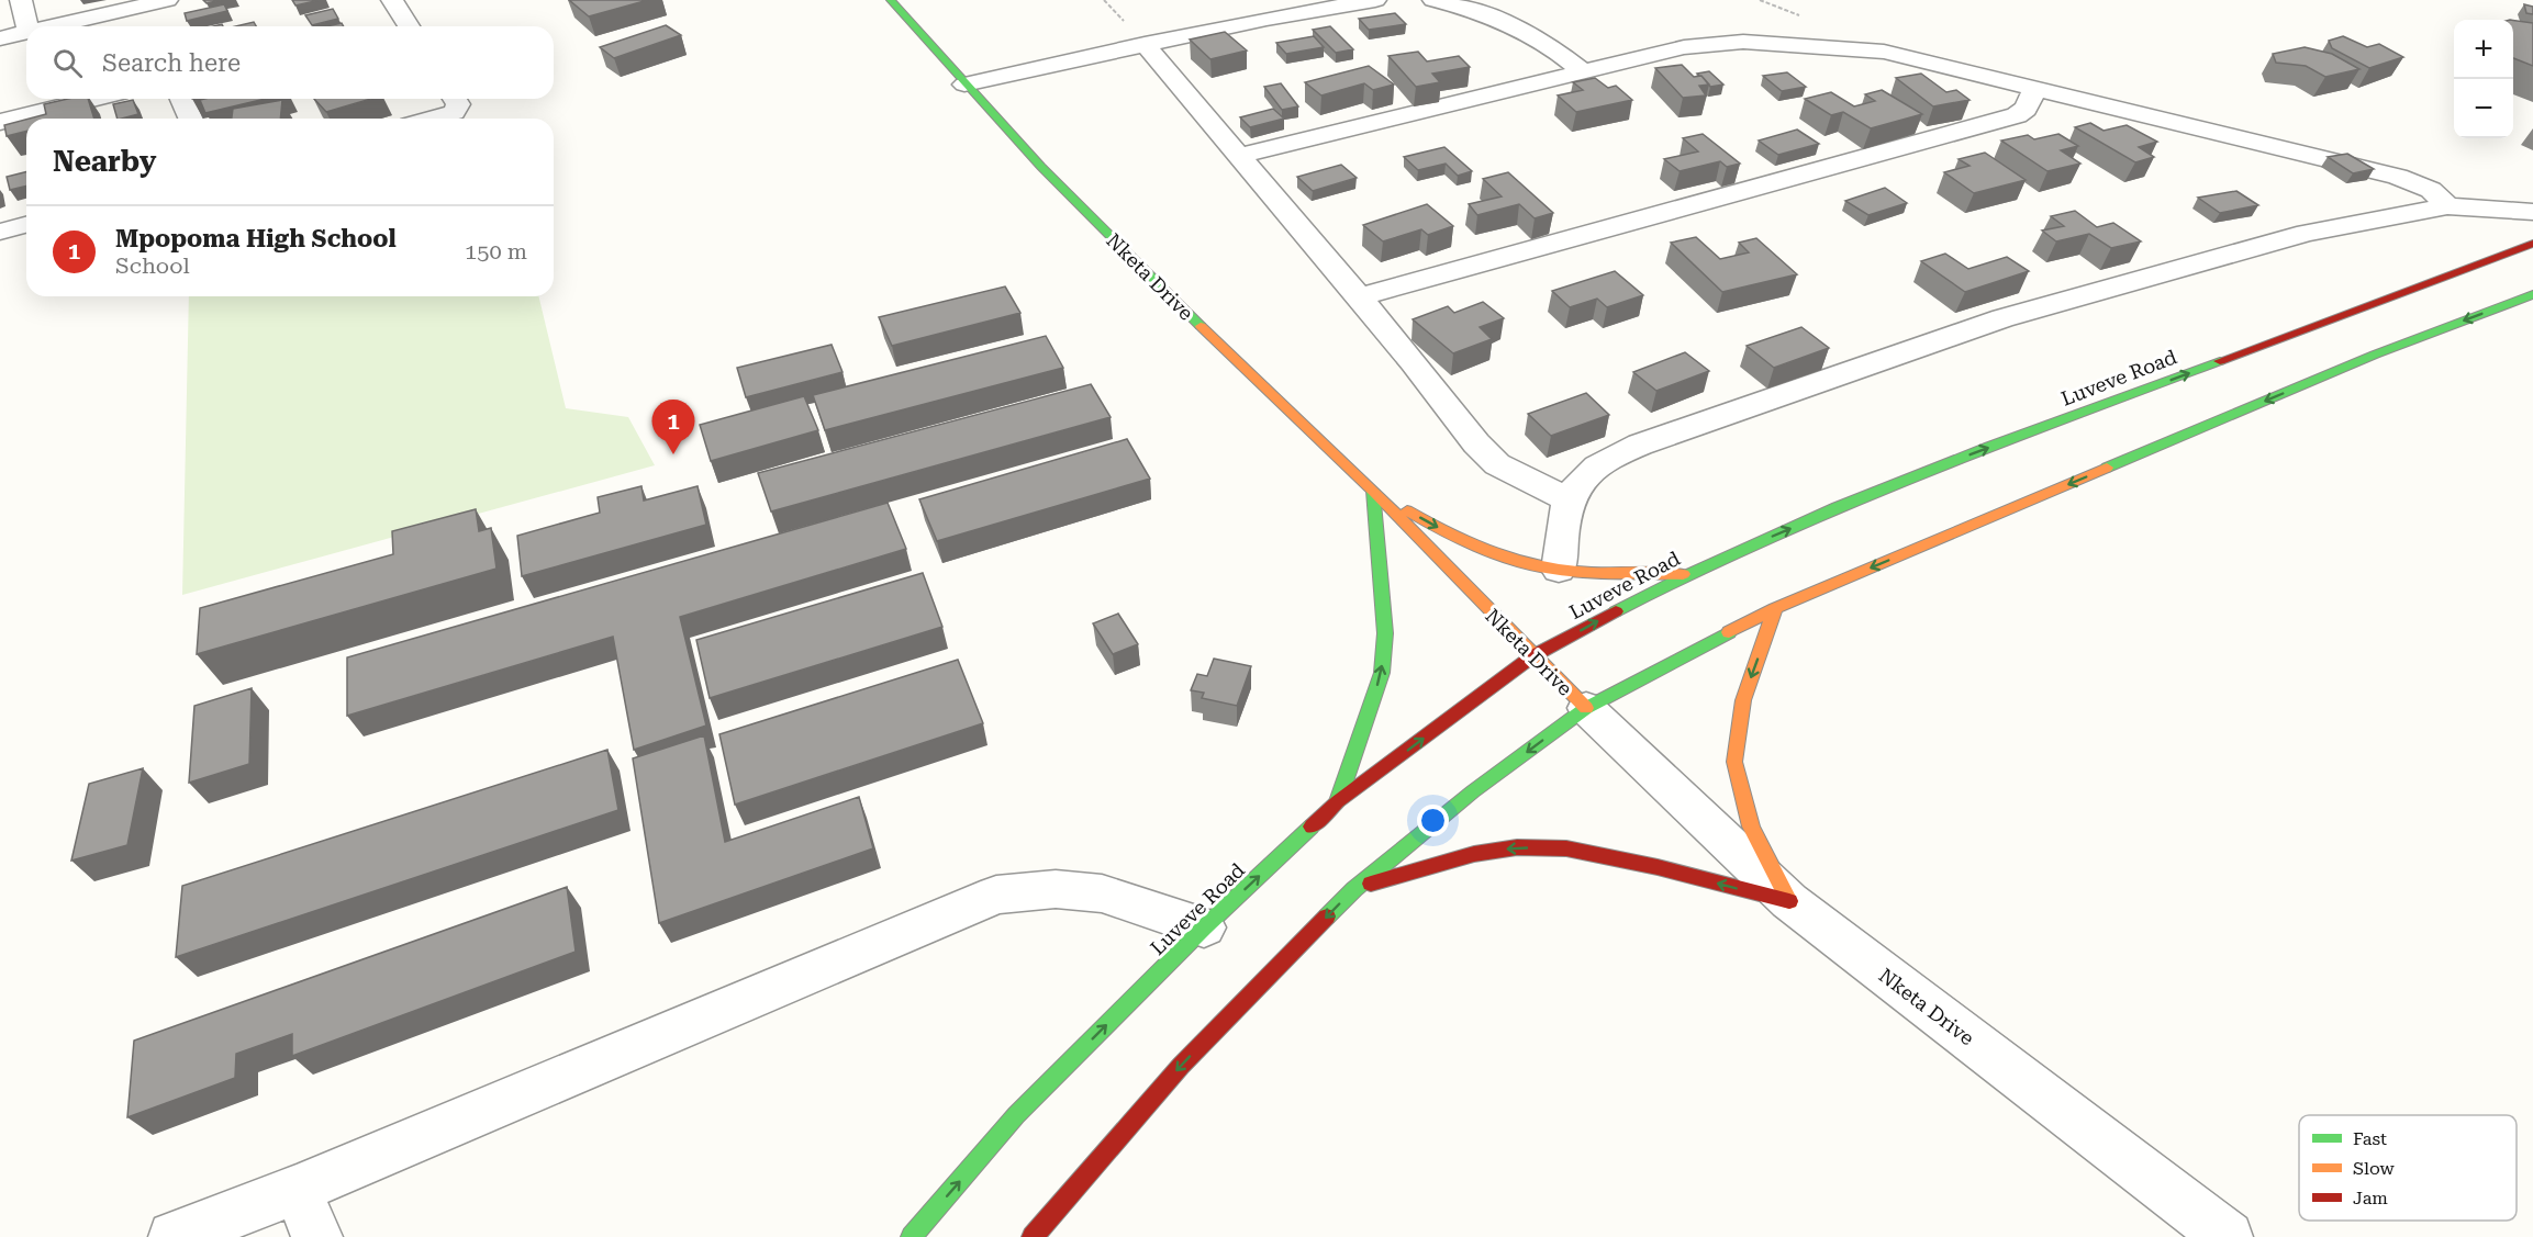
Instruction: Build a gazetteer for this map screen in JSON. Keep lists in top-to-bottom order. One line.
{"streets":{"street":["Nketa Drive","Luveve Road"]},"crossings":[["Nketa Drive","Luveve Road"]],"legend":["Fast","Slow","Jam"],"page":{"map_buttons":["+","−"],"search":"Search here","heading":"Nearby","list":[{"mark":"1","name":"Mpopoma High School","note":"School","value":"150 m"}],"pins":"1"}}
